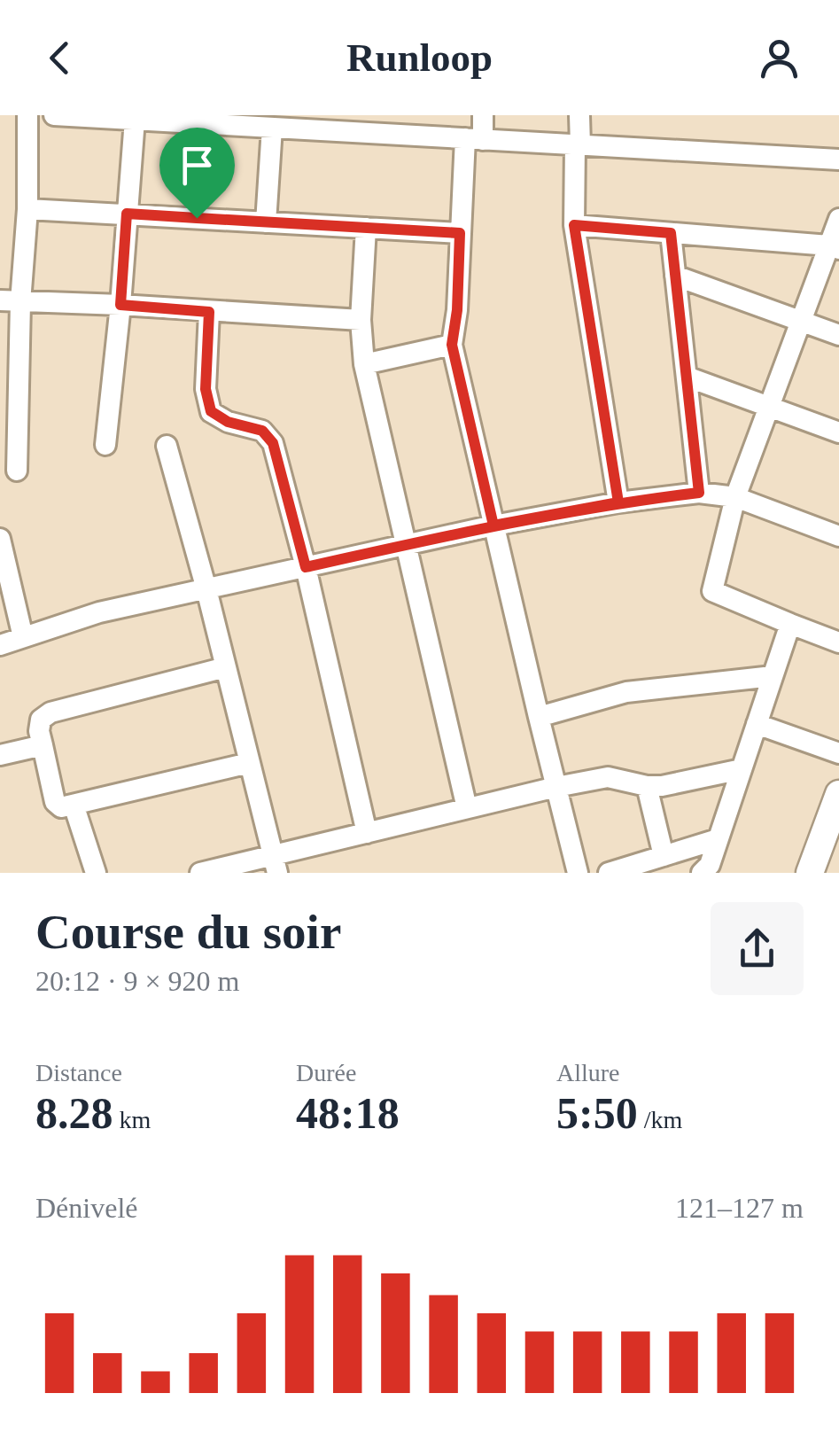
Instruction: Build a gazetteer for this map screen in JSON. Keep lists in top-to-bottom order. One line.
{"page":{"header":"Runloop","heading":["Course du soir","20:12 · 9 × 920 m"],"stats":[["Distance","8.28 km"],["Durée","48:18"],["Allure","5:50 /km"]],"chart":["Dénivelé","121–127 m"]}}
